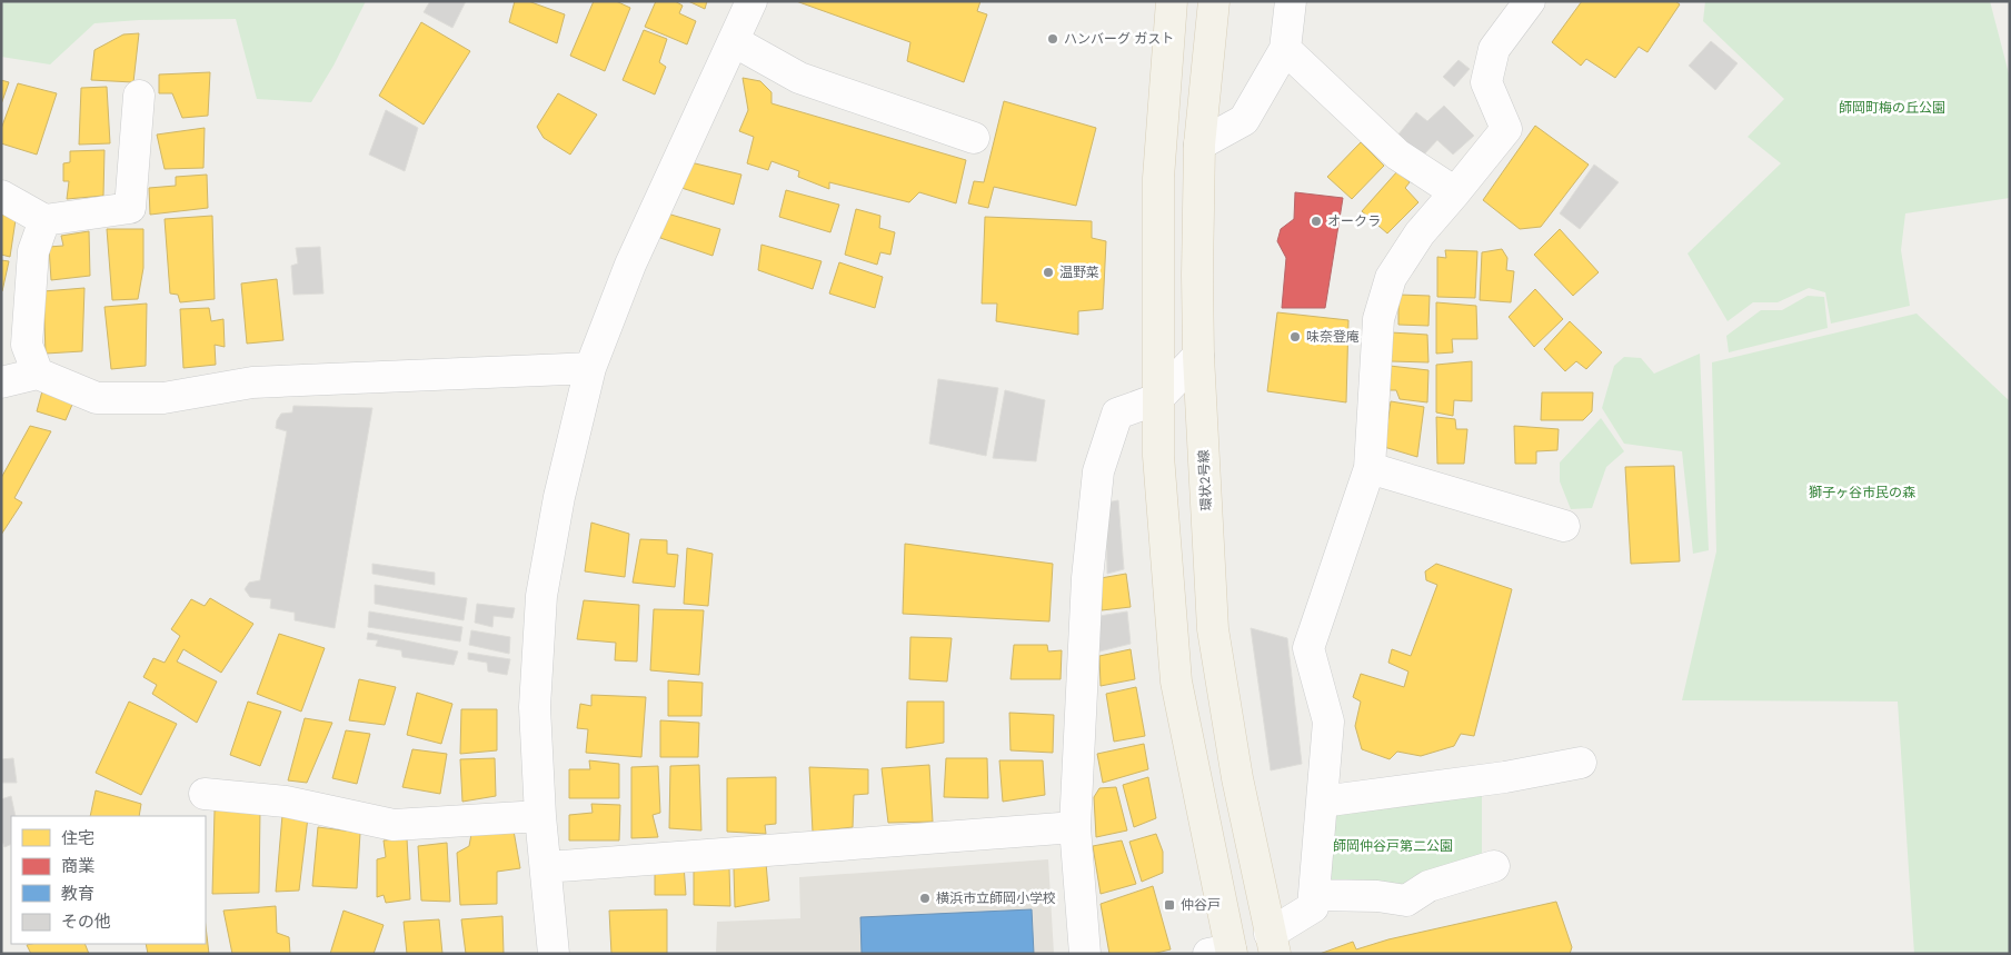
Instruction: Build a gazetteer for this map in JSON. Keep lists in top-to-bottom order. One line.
{"streets":{"main road":["環状2号線"]},"parks":["師岡町梅の丘公園","獅子ヶ谷市民の森","師岡仲谷戸第二公園"],"places":{"other":["ハンバーグ ガスト","オークラ","温野菜","味奈登庵","横浜市立師岡小学校"],"transit":["仲谷戸"]},"legend":["住宅","商業","教育","その他"]}
